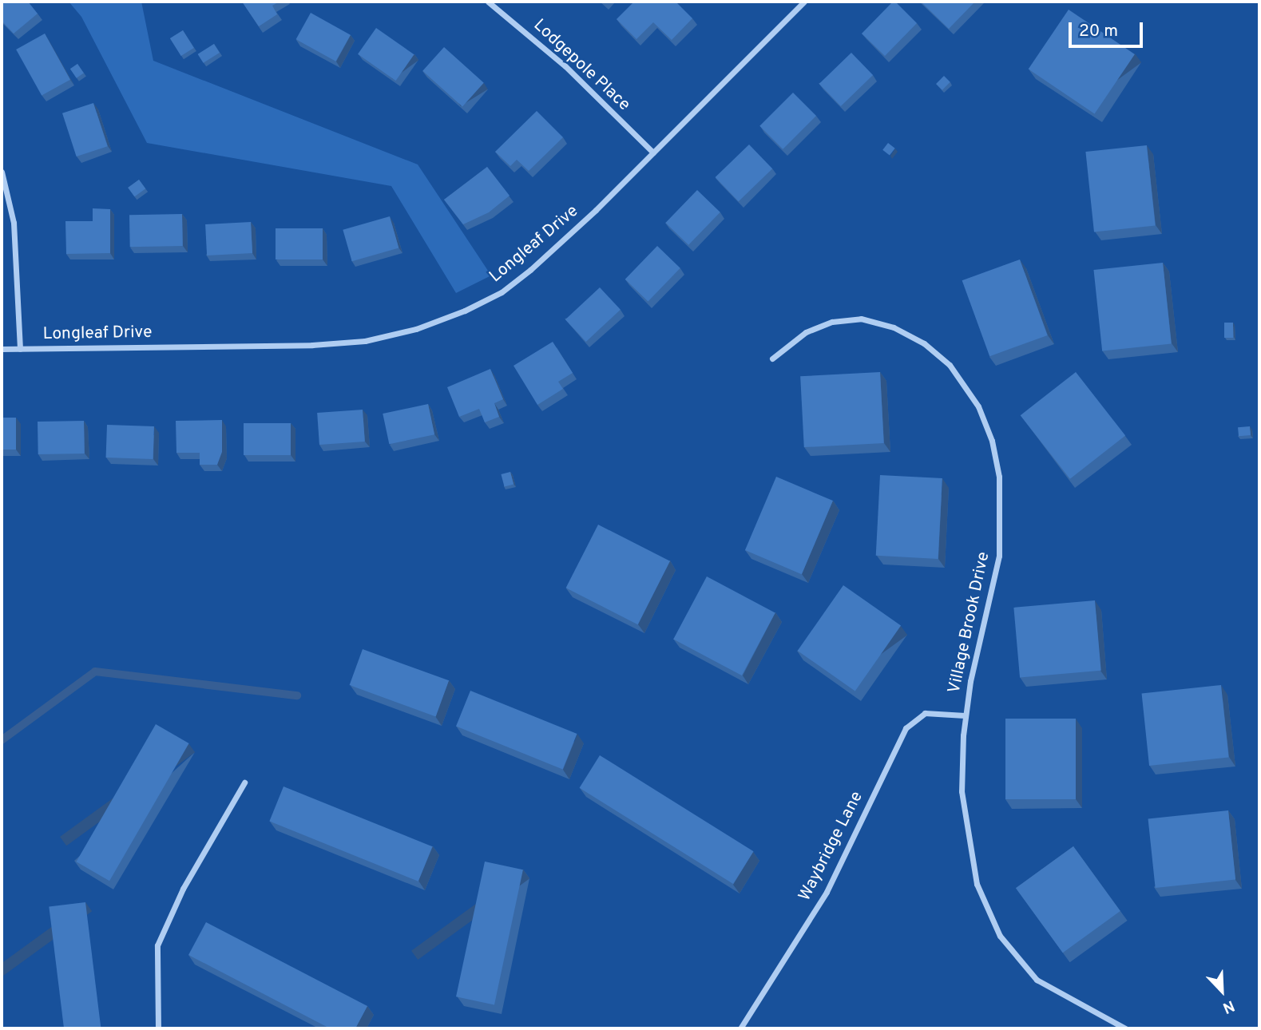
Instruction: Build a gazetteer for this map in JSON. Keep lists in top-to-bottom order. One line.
{"streets":{"street":["Lodgepole Place","Longleaf Drive","Village Brook Drive","Waybridge Lane"]},"crossings":[["Lodgepole Place","Longleaf Drive"],["Village Brook Drive","Waybridge Lane"]],"scale_bar":"20 m","north":"bottom right"}
